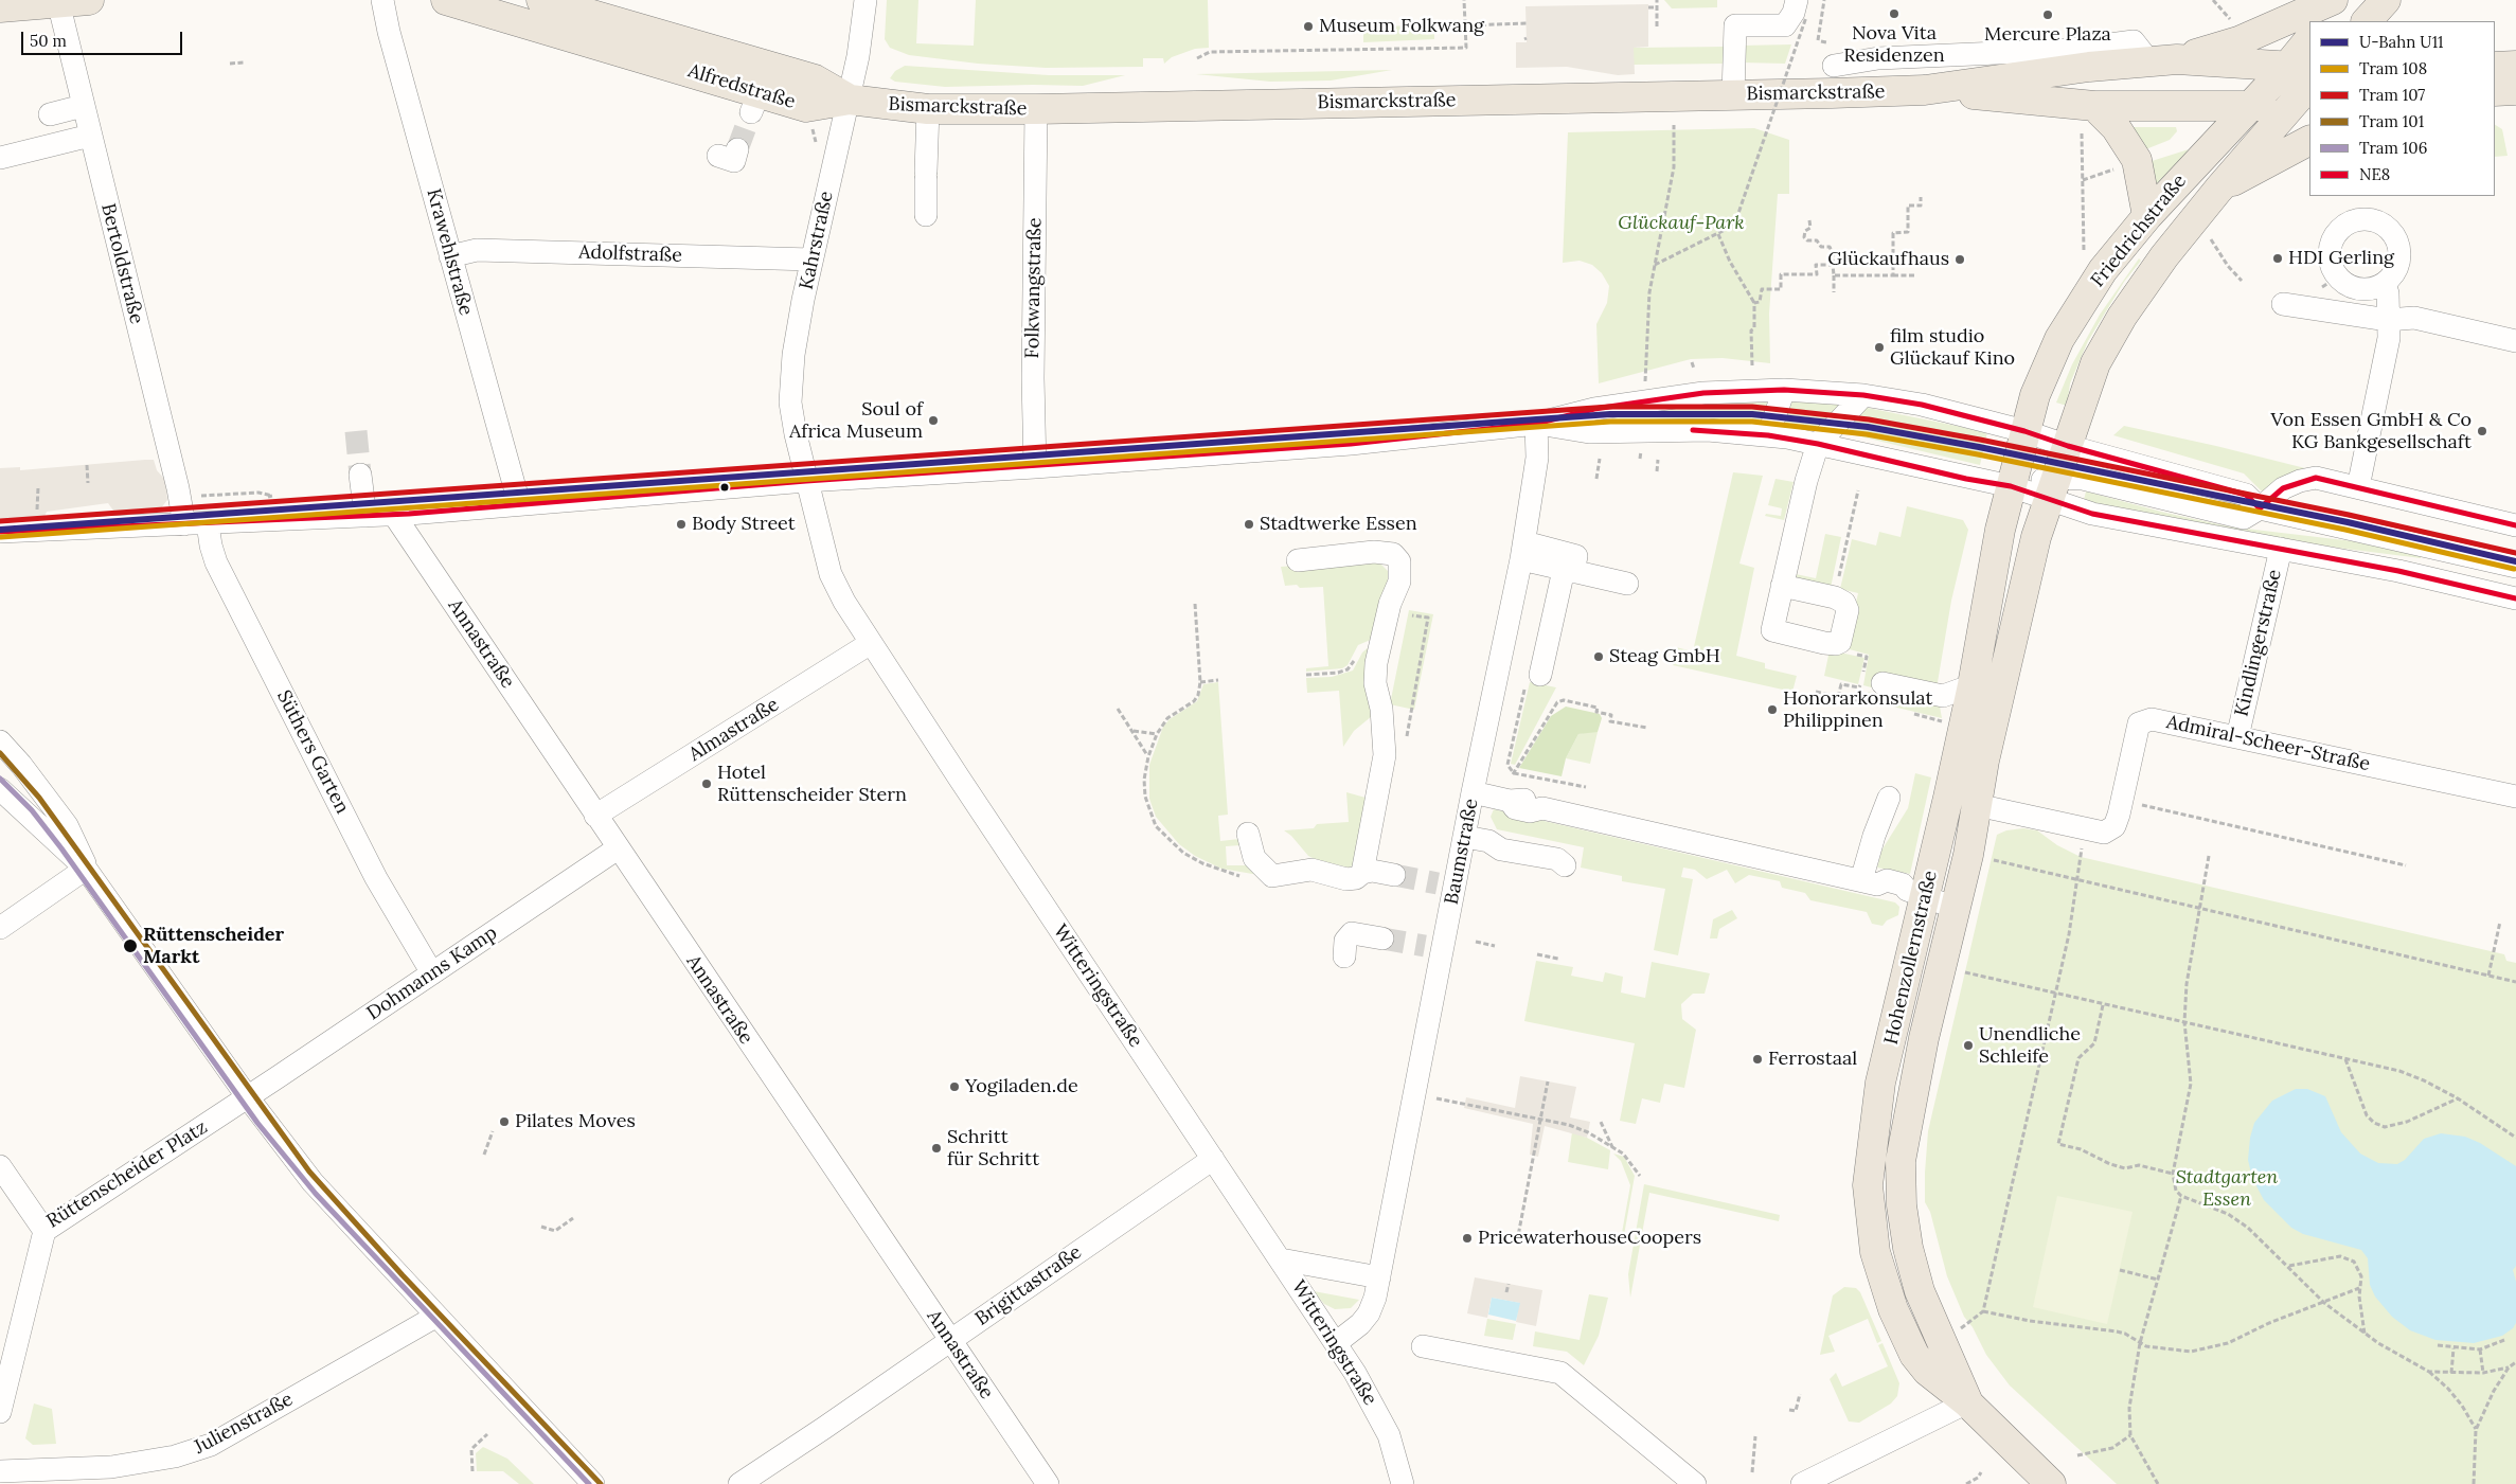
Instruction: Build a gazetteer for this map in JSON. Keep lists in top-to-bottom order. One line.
{"streets":{"main road":["Alfredstraße","Bismarckstraße","Friedrichstraße","Hohenzollernstraße"],"street":["Kahrstraße","Krawehlstraße","Adolfstraße","Bertoldstraße","Folkwangstraße","Kindlingerstraße","Annastraße","Almastraße","Admiral-Scheer-Straße","Süthers Garten","Baumstraße","Dohmanns Kamp","Witteringstraße","Rüttenscheider Platz","Brigittastraße","Julienstraße"]},"crossings":[["Alfredstraße","Bismarckstraße"],["Alfredstraße","Kahrstraße"],["Bismarckstraße","Friedrichstraße"],["Bismarckstraße","Kahrstraße"],["Bismarckstraße","Folkwangstraße"],["Friedrichstraße","Hohenzollernstraße"],["Kahrstraße","Adolfstraße"],["Kahrstraße","Witteringstraße"],["Krawehlstraße","Adolfstraße"],["Kindlingerstraße","Admiral-Scheer-Straße"],["Annastraße","Almastraße"],["Annastraße","Dohmanns Kamp"],["Annastraße","Brigittastraße"],["Almastraße","Witteringstraße"],["Admiral-Scheer-Straße","Hohenzollernstraße"],["Süthers Garten","Dohmanns Kamp"],["Baumstraße","Witteringstraße"],["Dohmanns Kamp","Rüttenscheider Platz"],["Witteringstraße","Brigittastraße"]],"parks":["Glückauf-Park","Stadtgarten Essen"],"places":["Nova Vita Residenzen","Mercure Plaza","Museum Folkwang","HDI Gerling","Glückaufhaus","film studio Glückauf Kino","Soul of Africa Museum","Von Essen GmbH & Co KG Bankgesellschaft","Body Street","Stadtwerke Essen","Steag GmbH","Honorarkonsulat Philippinen","Hotel Rüttenscheider Stern","Rüttenscheider Markt","Unendliche Schleife","Ferrostaal","Yogiladen.de","Pilates Moves","Schritt für Schritt","PricewaterhouseCoopers"],"lines":["transit line NE8","tram line 107","metro line U11","tram line 108","tram line 101","tram line 106"],"legend":["U-Bahn U11","Tram 108","Tram 107","Tram 101","Tram 106","NE8"],"scale_bar":"50 m"}
